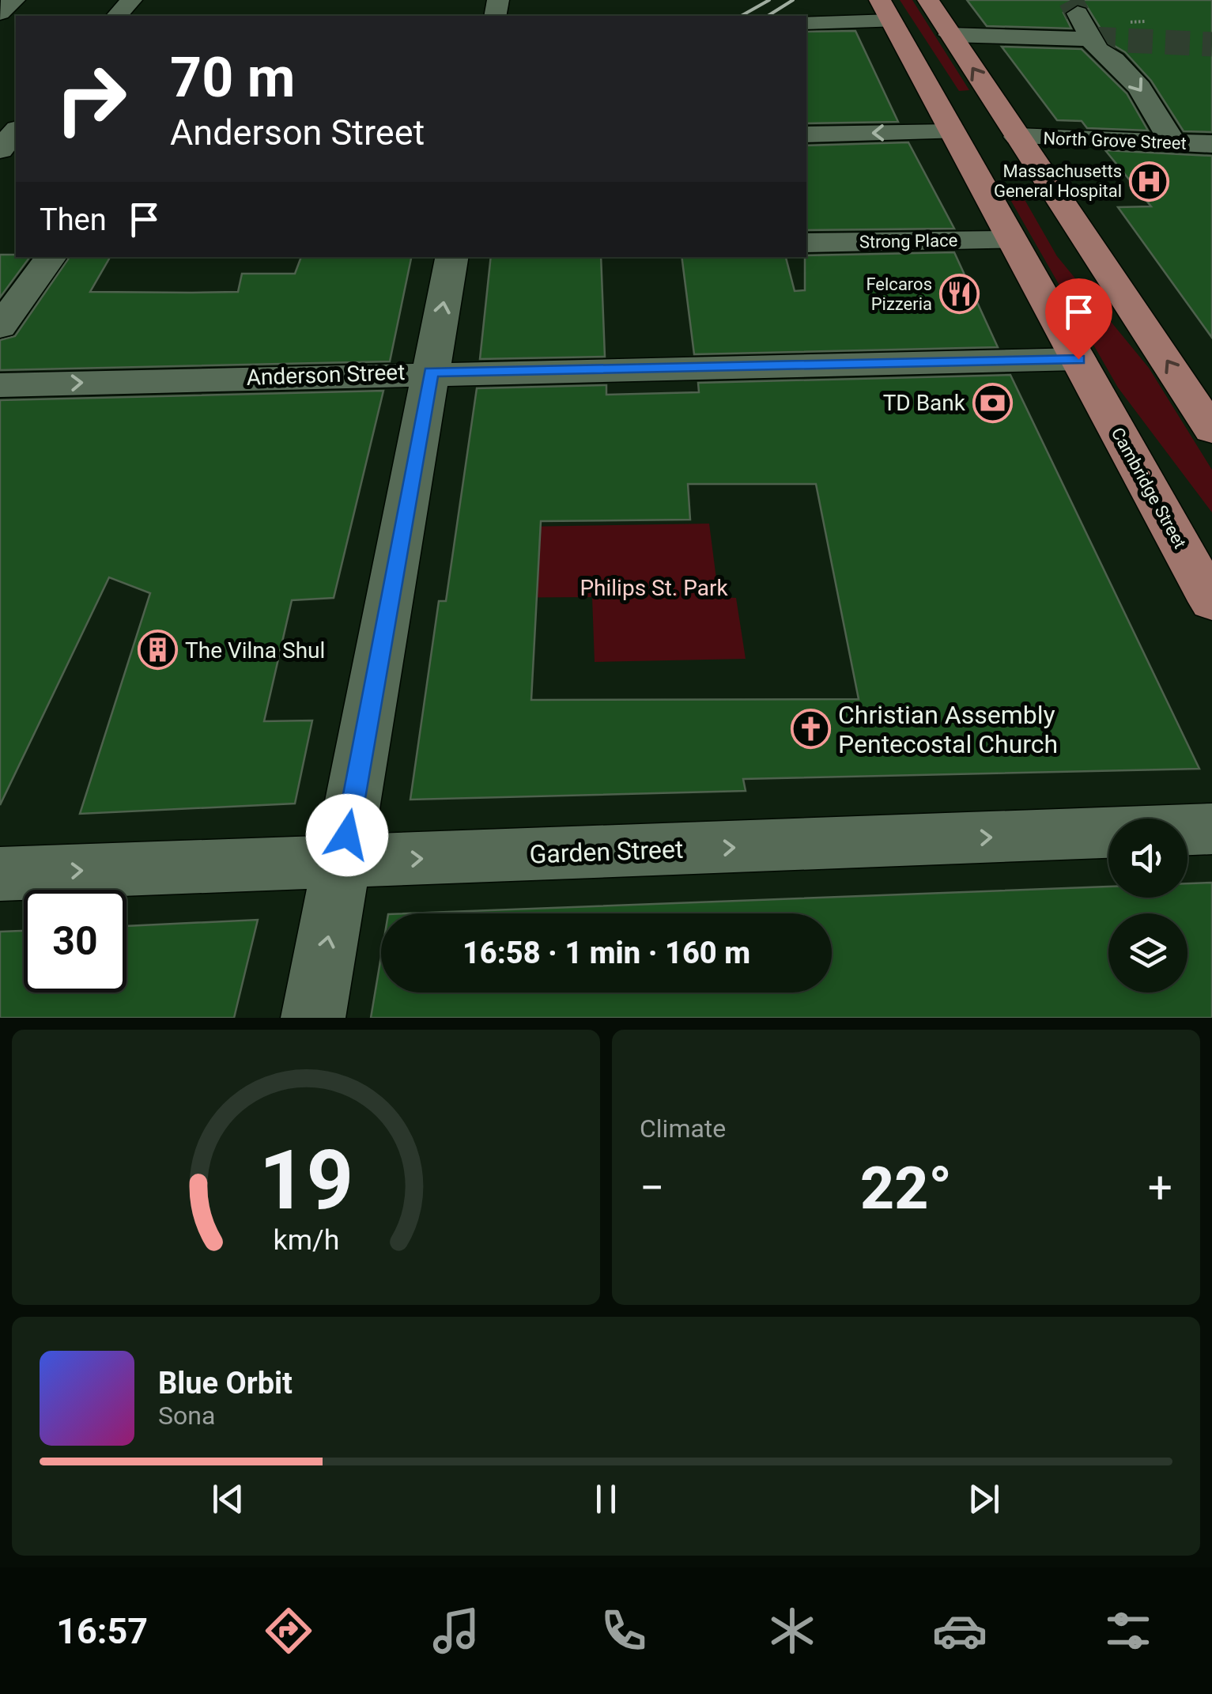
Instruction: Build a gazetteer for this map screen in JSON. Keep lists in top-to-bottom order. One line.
{"streets":{"main road":["Cambridge Street"],"street":["North Grove Street","Strong Place","Anderson Street","Garden Street"]},"crossings":[["Strong Place","Cambridge Street"],["Anderson Street","Cambridge Street"]],"one_way":["Anderson Street","Garden Street"],"parks":["Philips St. Park"],"places":{"hospital":["Massachusetts General Hospital"],"restaurant":["Felcaros Pizzeria"],"bank":["TD Bank"],"building":["The Vilna Shul"],"church":["Christian Assembly Pentecostal Church"]},"page":{"turn":["70 m","Anderson Street"],"then":"Then","limit":"30","trip":"16:58 · 1 min · 160 m","tile":"Climate","heat":["−","22°","+"],"song":["Blue Orbit","Sona"],"tabs":"16:57","gauge":["19","km/h"]}}
